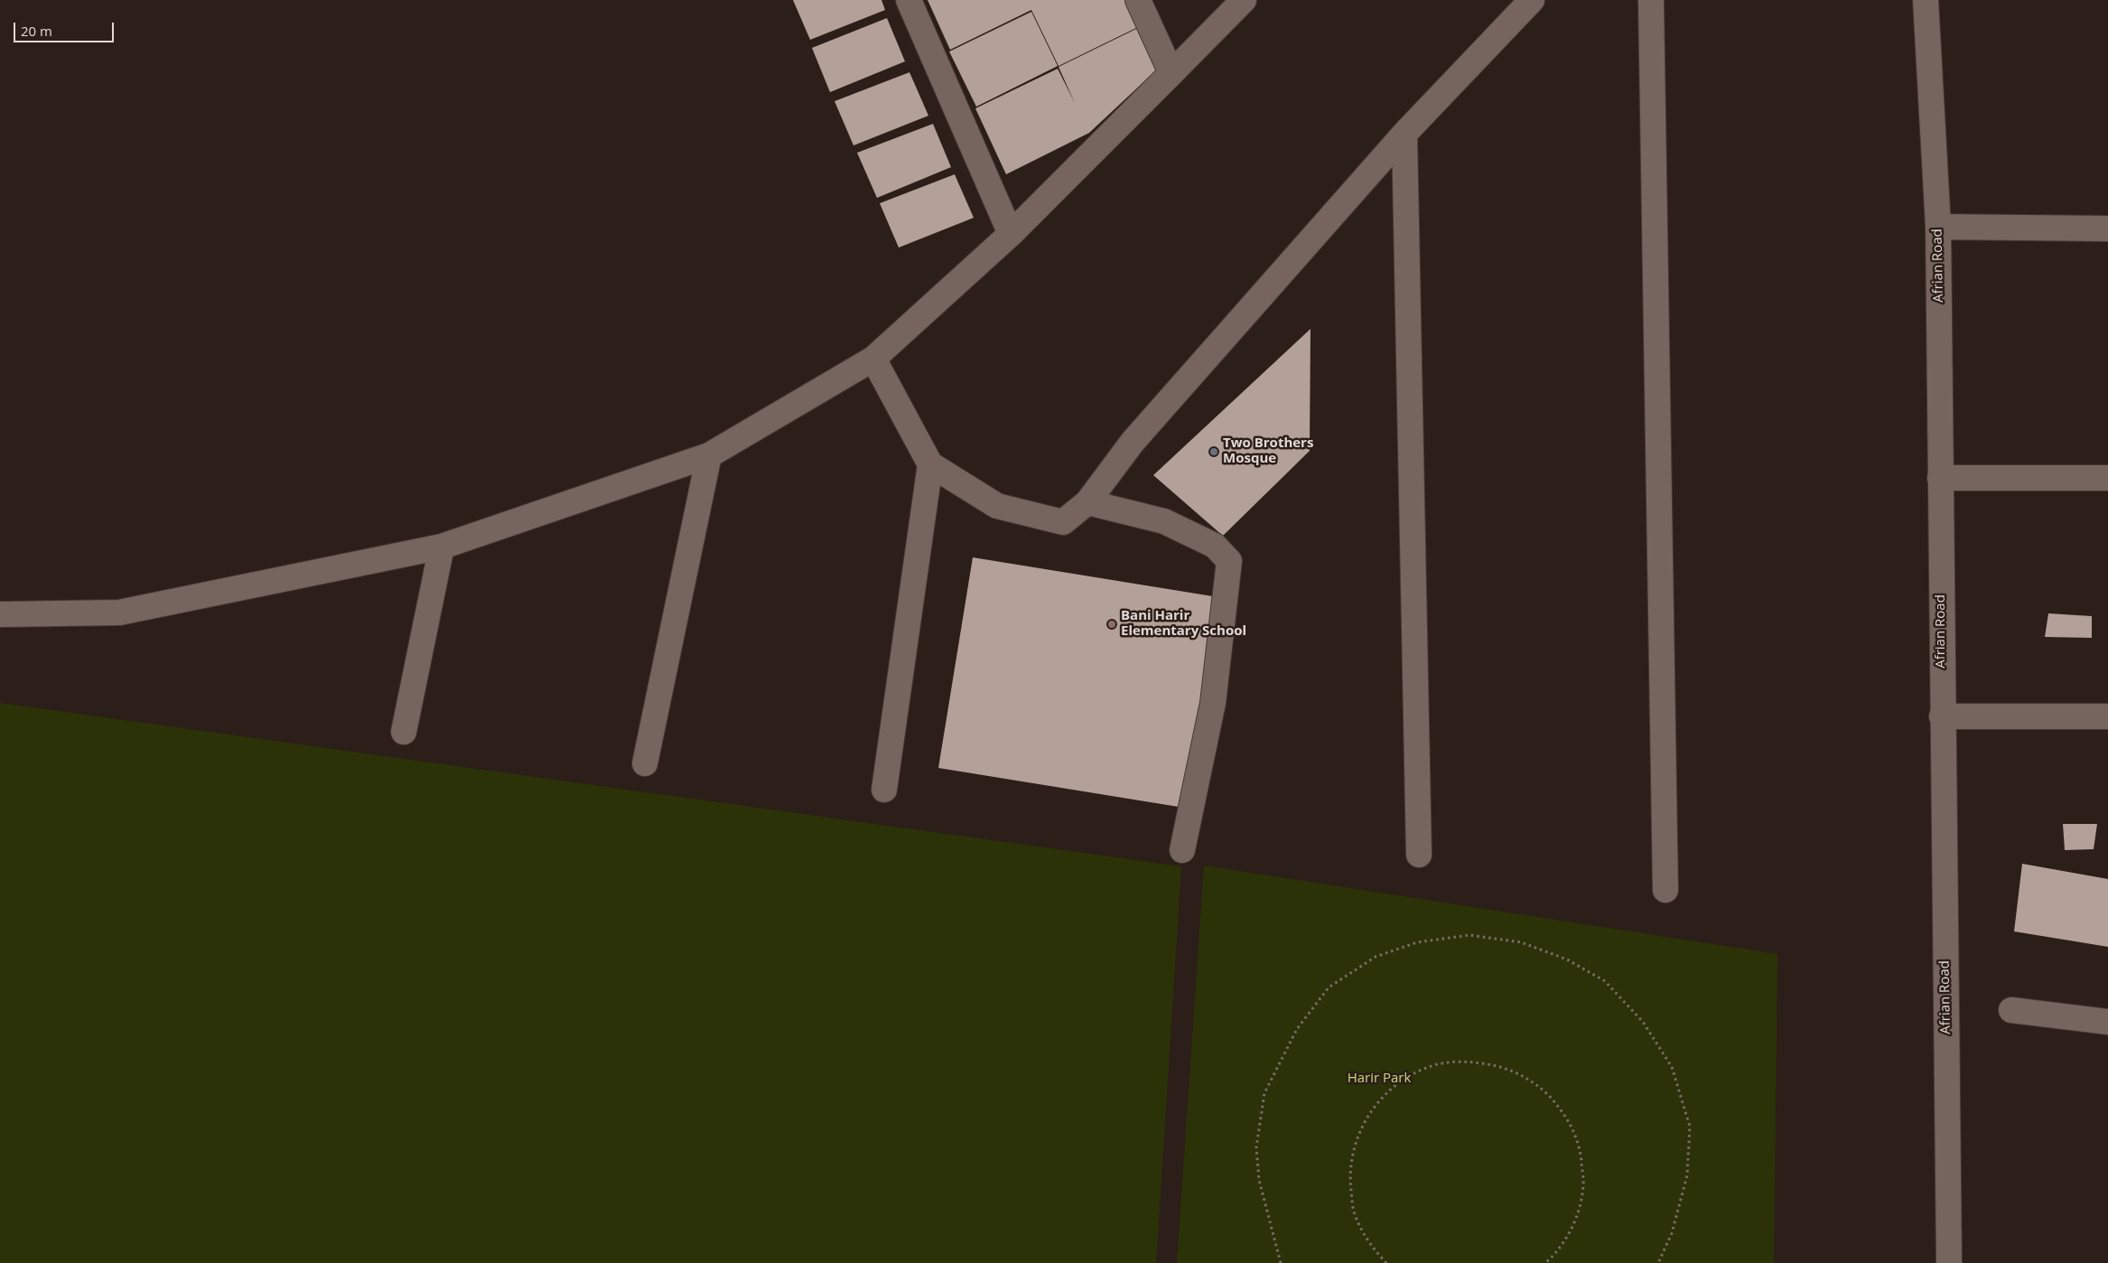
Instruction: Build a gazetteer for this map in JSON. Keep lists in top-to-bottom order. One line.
{"streets":{"street":["Afrian Road"]},"parks":["Harir Park"],"places":["Two Brothers Mosque","Bani Harir Elementary School"],"scale_bar":"20 m"}
